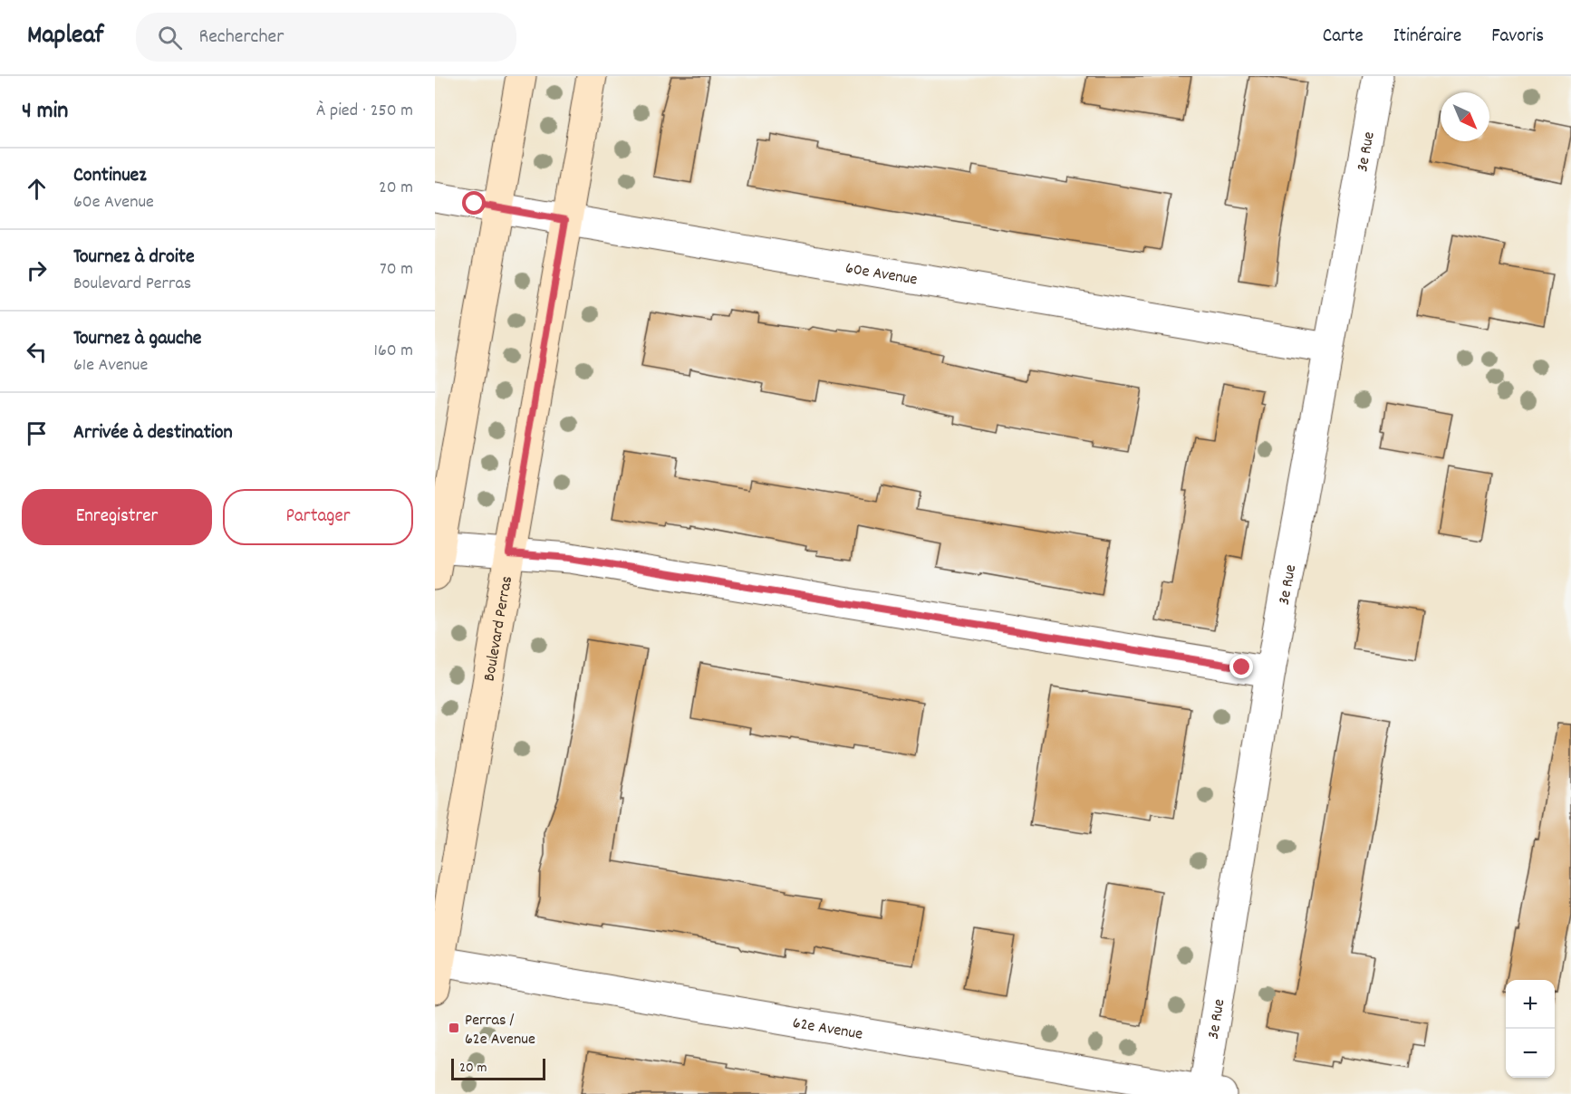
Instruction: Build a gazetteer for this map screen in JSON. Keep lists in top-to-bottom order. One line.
{"streets":{"main road":["Boulevard Perras"],"street":["3e Rue","60e Avenue","62e Avenue"]},"crossings":[["3e Rue","60e Avenue"],["3e Rue","62e Avenue"],["60e Avenue","Boulevard Perras"],["Boulevard Perras","62e Avenue"]],"places":{"transit":["Perras / 62e Avenue"]},"scale_bar":"20 m","north":"bottom right","page":{"header":"Mapleaf","search":"Rechercher","nav":["Carte","Itinéraire","Favoris"],"heading":["4 min","À pied · 250 m"],"list":[["Continuez","60e Avenue","20 m"],["Tournez à droite","Boulevard Perras","70 m"],["Tournez à gauche","61e Avenue","160 m"],"Arrivée à destination"],"buttons":["Enregistrer","Partager"],"map_buttons":["+","−"],"scale":"20 m"}}
